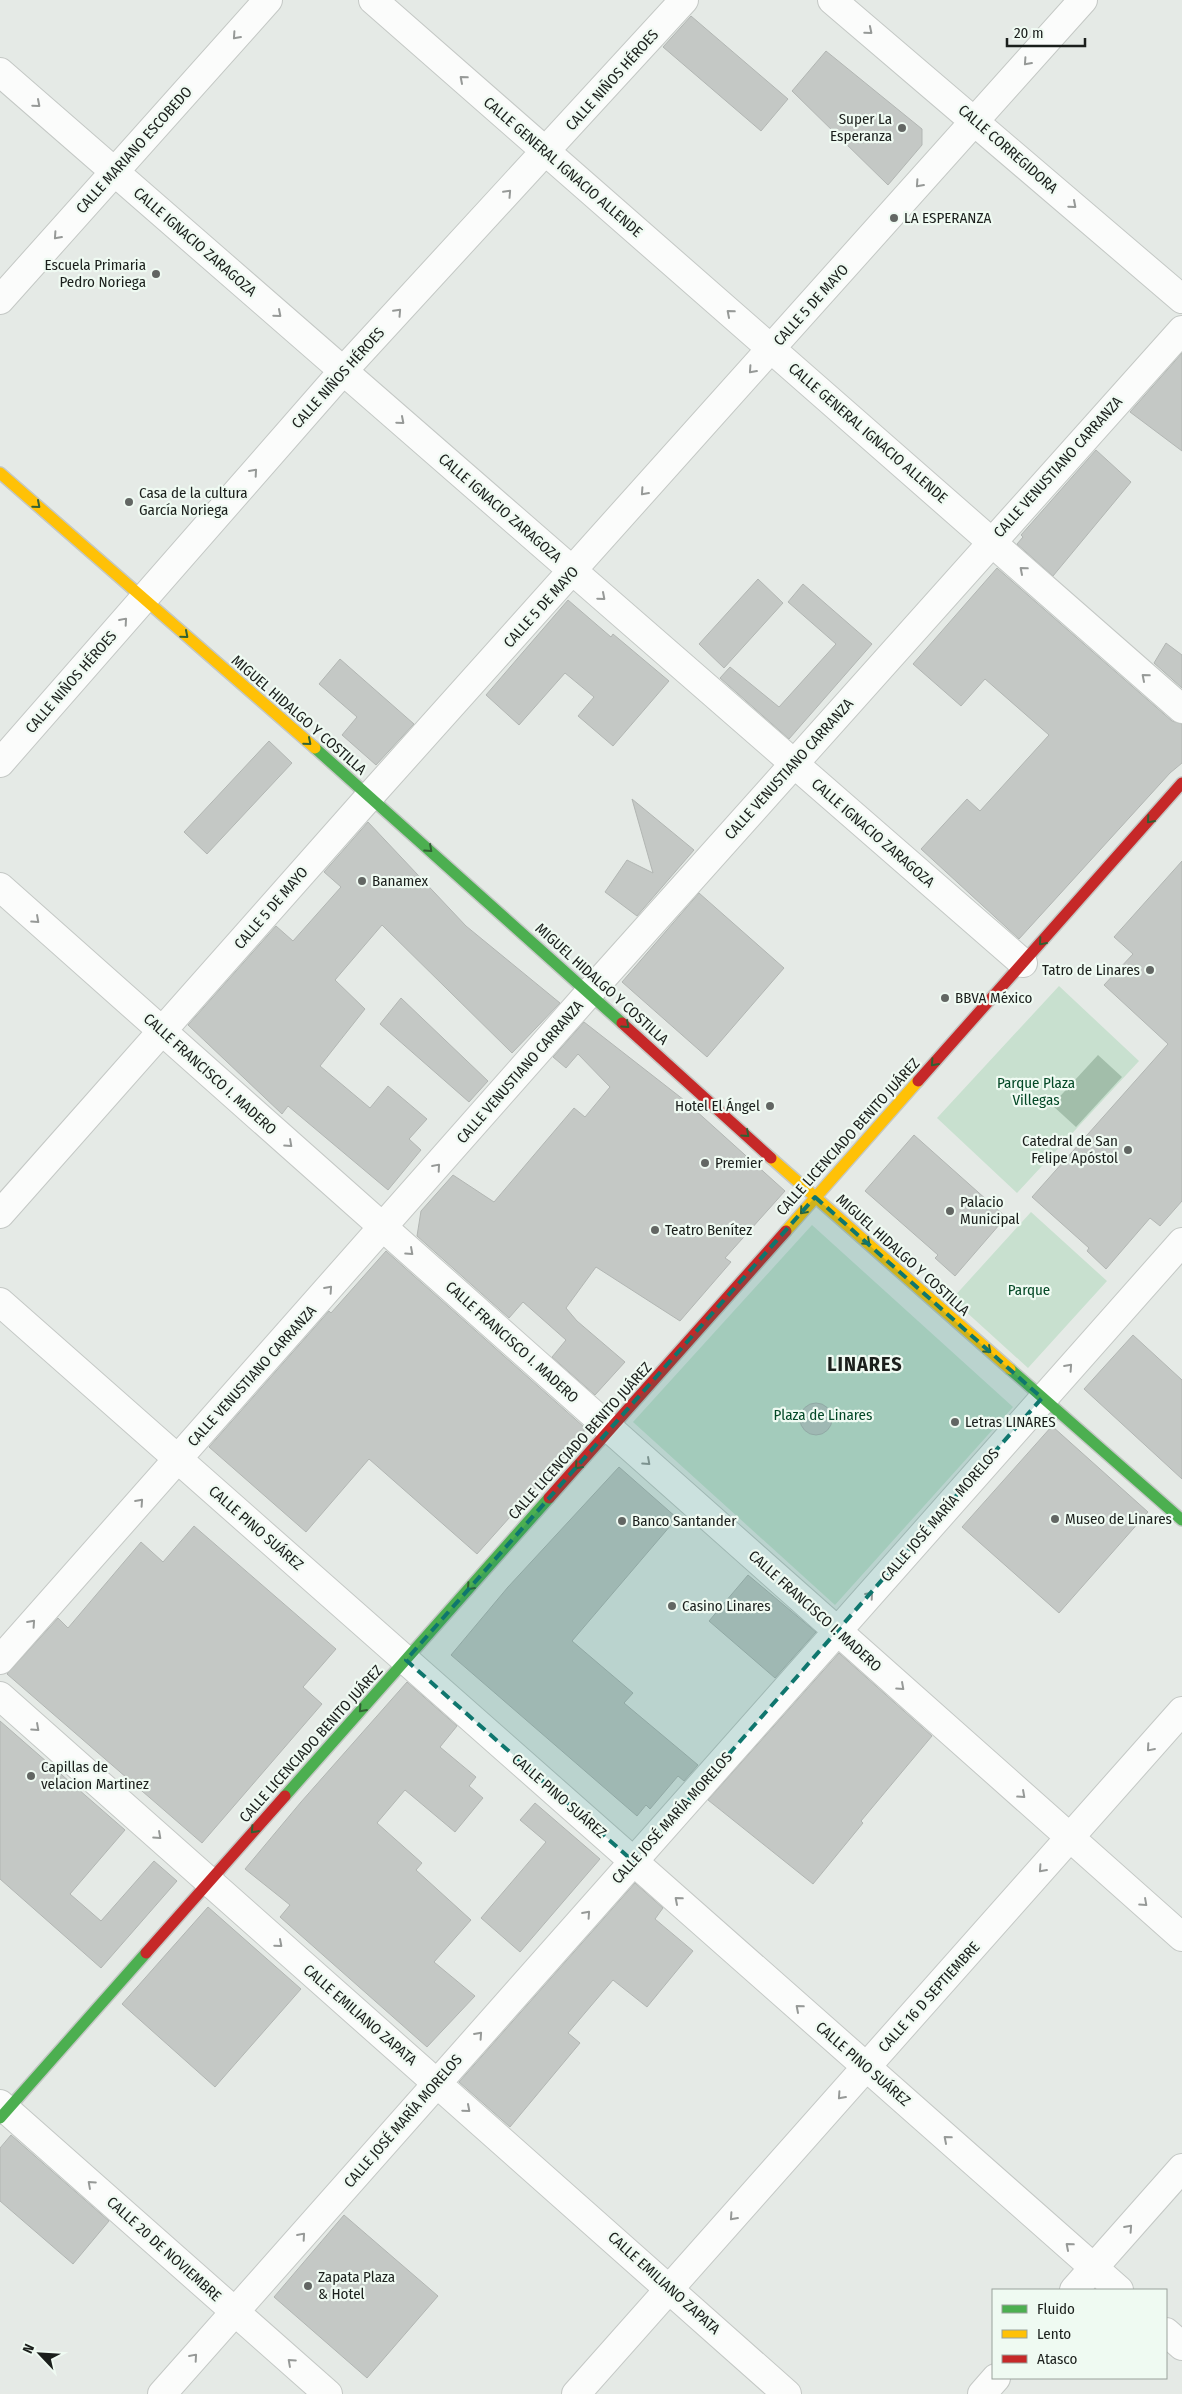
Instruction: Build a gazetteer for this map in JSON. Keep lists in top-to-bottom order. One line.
{"streets":{"street":["CALLE NIÑOS HÉROES","CALLE CORREGIDORA","CALLE MARIANO ESCOBEDO","CALLE GENERAL IGNACIO ALLENDE","CALLE IGNACIO ZARAGOZA","CALLE 5 DE MAYO","CALLE VENUSTIANO CARRANZA","MIGUEL HIDALGO Y COSTILLA","CALLE FRANCISCO I. MADERO","CALLE LICENCIADO BENITO JUÁREZ","CALLE JOSÉ MARÍA MORELOS","CALLE PINO SUÁREZ","CALLE 16 D SEPTIEMBRE","CALLE EMILIANO ZAPATA","CALLE 20 DE NOVIEMBRE"]},"crossings":[["CALLE NIÑOS HÉROES","CALLE GENERAL IGNACIO ALLENDE"],["CALLE NIÑOS HÉROES","CALLE IGNACIO ZARAGOZA"],["CALLE NIÑOS HÉROES","MIGUEL HIDALGO Y COSTILLA"],["CALLE CORREGIDORA","CALLE 5 DE MAYO"],["CALLE MARIANO ESCOBEDO","CALLE IGNACIO ZARAGOZA"],["CALLE GENERAL IGNACIO ALLENDE","CALLE 5 DE MAYO"],["CALLE GENERAL IGNACIO ALLENDE","CALLE VENUSTIANO CARRANZA"],["CALLE IGNACIO ZARAGOZA","CALLE 5 DE MAYO"],["CALLE IGNACIO ZARAGOZA","CALLE VENUSTIANO CARRANZA"],["CALLE IGNACIO ZARAGOZA","CALLE LICENCIADO BENITO JUÁREZ"],["CALLE 5 DE MAYO","MIGUEL HIDALGO Y COSTILLA"],["CALLE 5 DE MAYO","CALLE FRANCISCO I. MADERO"],["CALLE VENUSTIANO CARRANZA","MIGUEL HIDALGO Y COSTILLA"],["CALLE VENUSTIANO CARRANZA","CALLE FRANCISCO I. MADERO"],["CALLE VENUSTIANO CARRANZA","CALLE PINO SUÁREZ"],["MIGUEL HIDALGO Y COSTILLA","CALLE LICENCIADO BENITO JUÁREZ"],["MIGUEL HIDALGO Y COSTILLA","CALLE JOSÉ MARÍA MORELOS"],["CALLE FRANCISCO I. MADERO","CALLE LICENCIADO BENITO JUÁREZ"],["CALLE FRANCISCO I. MADERO","CALLE JOSÉ MARÍA MORELOS"],["CALLE FRANCISCO I. MADERO","CALLE 16 D SEPTIEMBRE"],["CALLE LICENCIADO BENITO JUÁREZ","CALLE PINO SUÁREZ"],["CALLE LICENCIADO BENITO JUÁREZ","CALLE EMILIANO ZAPATA"],["CALLE LICENCIADO BENITO JUÁREZ","CALLE 20 DE NOVIEMBRE"],["CALLE JOSÉ MARÍA MORELOS","CALLE PINO SUÁREZ"],["CALLE JOSÉ MARÍA MORELOS","CALLE EMILIANO ZAPATA"],["CALLE JOSÉ MARÍA MORELOS","CALLE 20 DE NOVIEMBRE"],["CALLE PINO SUÁREZ","CALLE 16 D SEPTIEMBRE"],["CALLE 16 D SEPTIEMBRE","CALLE EMILIANO ZAPATA"]],"one_way":["CALLE NIÑOS HÉROES","CALLE CORREGIDORA","CALLE MARIANO ESCOBEDO","CALLE GENERAL IGNACIO ALLENDE","CALLE IGNACIO ZARAGOZA","CALLE 5 DE MAYO","CALLE VENUSTIANO CARRANZA","MIGUEL HIDALGO Y COSTILLA","CALLE FRANCISCO I. MADERO","CALLE LICENCIADO BENITO JUÁREZ","CALLE JOSÉ MARÍA MORELOS","CALLE PINO SUÁREZ","CALLE 16 D SEPTIEMBRE","CALLE EMILIANO ZAPATA","CALLE 20 DE NOVIEMBRE"],"districts":["LINARES"],"parks":["Parque Plaza Villegas","Parque","Plaza de Linares"],"places":["Super La Esperanza","LA ESPERANZA","Escuela Primaria Pedro Noriega","Casa de la cultura García Noriega","Banamex","Tatro de Linares","BBVA México","Hotel El Ángel","Catedral de San Felipe Apóstol","Premier","Palacio Municipal","Teatro Benítez","Letras LINARES","Museo de Linares","Banco Santander","Casino Linares","Capillas de velacion Martinez","Zapata Plaza & Hotel"],"legend":["Fluido","Lento","Atasco"],"scale_bar":"20 m","north":"top left"}
